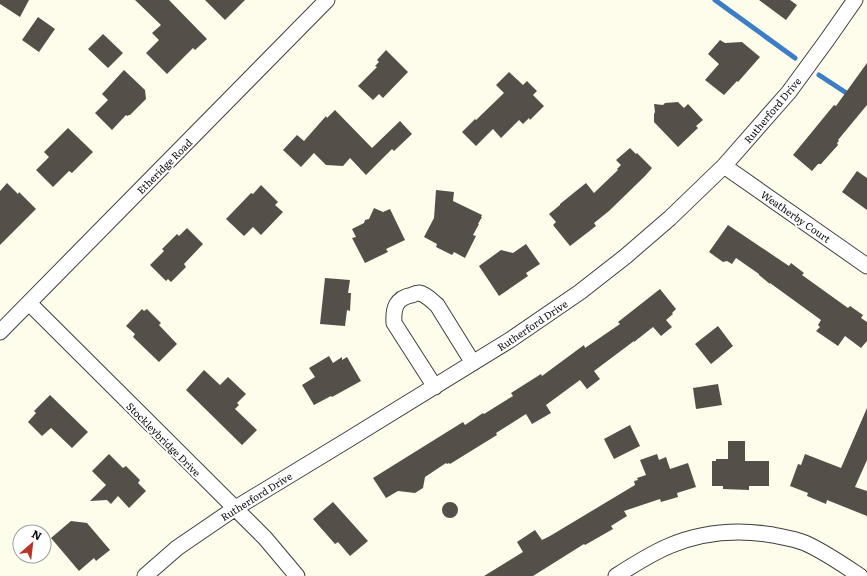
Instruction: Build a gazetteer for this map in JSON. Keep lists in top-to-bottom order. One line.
{"streets":{"street":["Rutherford Drive","Etheridge Road","Weatherby Court","Stockleybridge Drive"]},"crossings":[["Rutherford Drive","Weatherby Court"],["Rutherford Drive","Stockleybridge Drive"],["Etheridge Road","Stockleybridge Drive"]],"north":"top right"}
